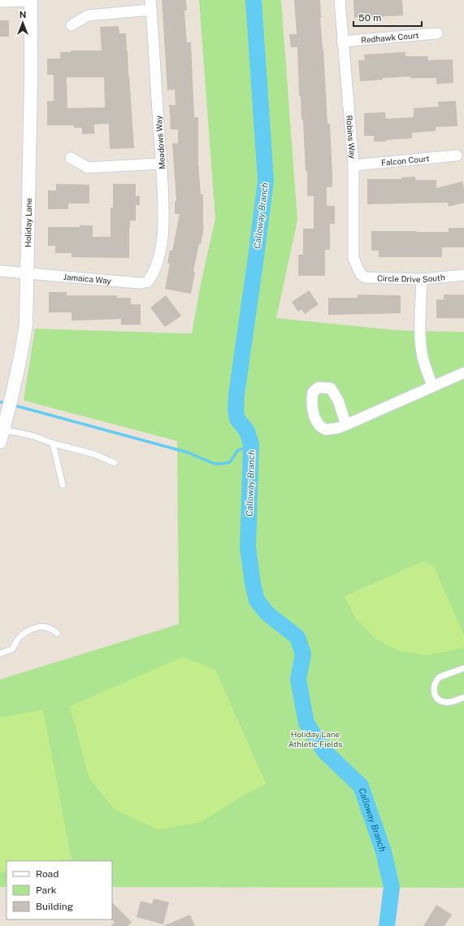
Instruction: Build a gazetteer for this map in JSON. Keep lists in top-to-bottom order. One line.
{"streets":{"street":["Redhawk Court","Robins Way","Meadows Way","Falcon Court","Holiday Lane","Circle Drive South","Jamaica Way"]},"crossings":[["Redhawk Court","Robins Way"],["Robins Way","Falcon Court"],["Robins Way","Circle Drive South"],["Meadows Way","Jamaica Way"],["Holiday Lane","Jamaica Way"]],"water":["Calloway Branch"],"parks":["Holiday Lane Athletic Fields"],"legend":["Road","Park","Building"],"scale_bar":"50 m","north":"top"}
